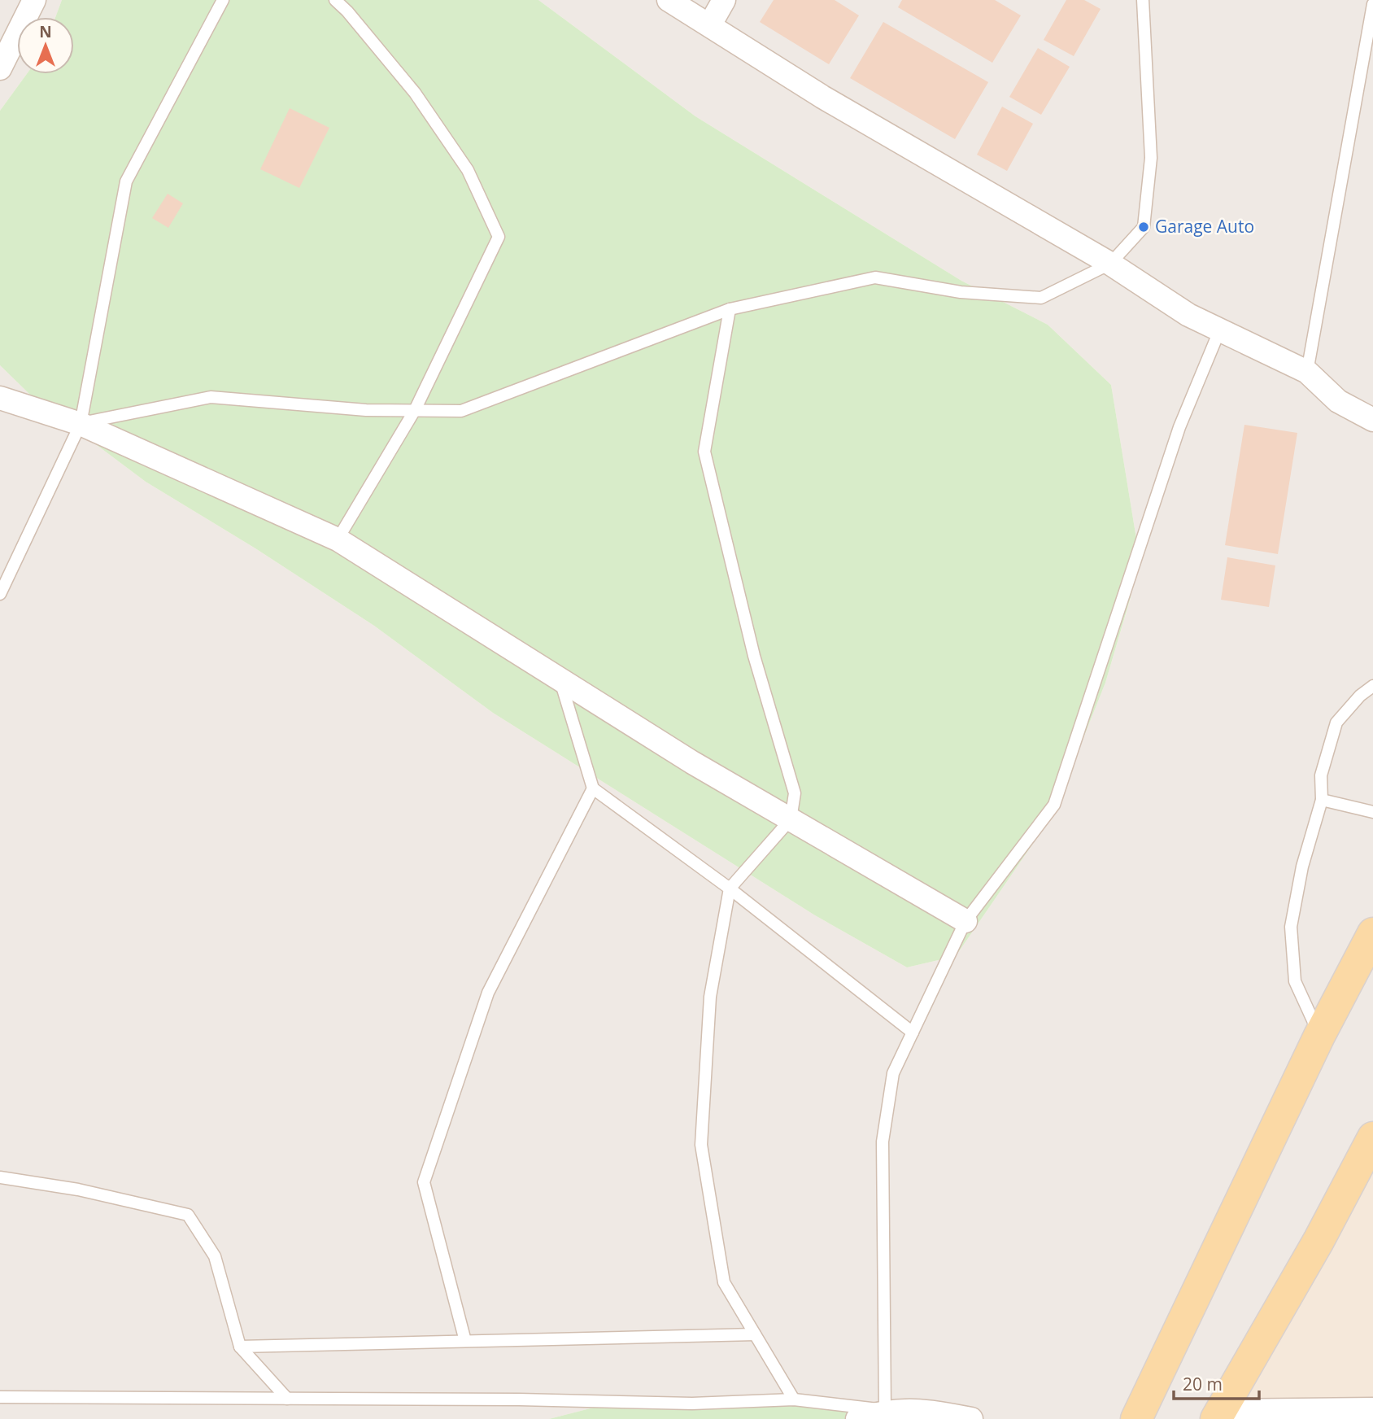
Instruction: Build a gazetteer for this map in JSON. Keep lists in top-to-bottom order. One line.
{"places":["Garage Auto"],"scale_bar":"20 m","north":"top"}
